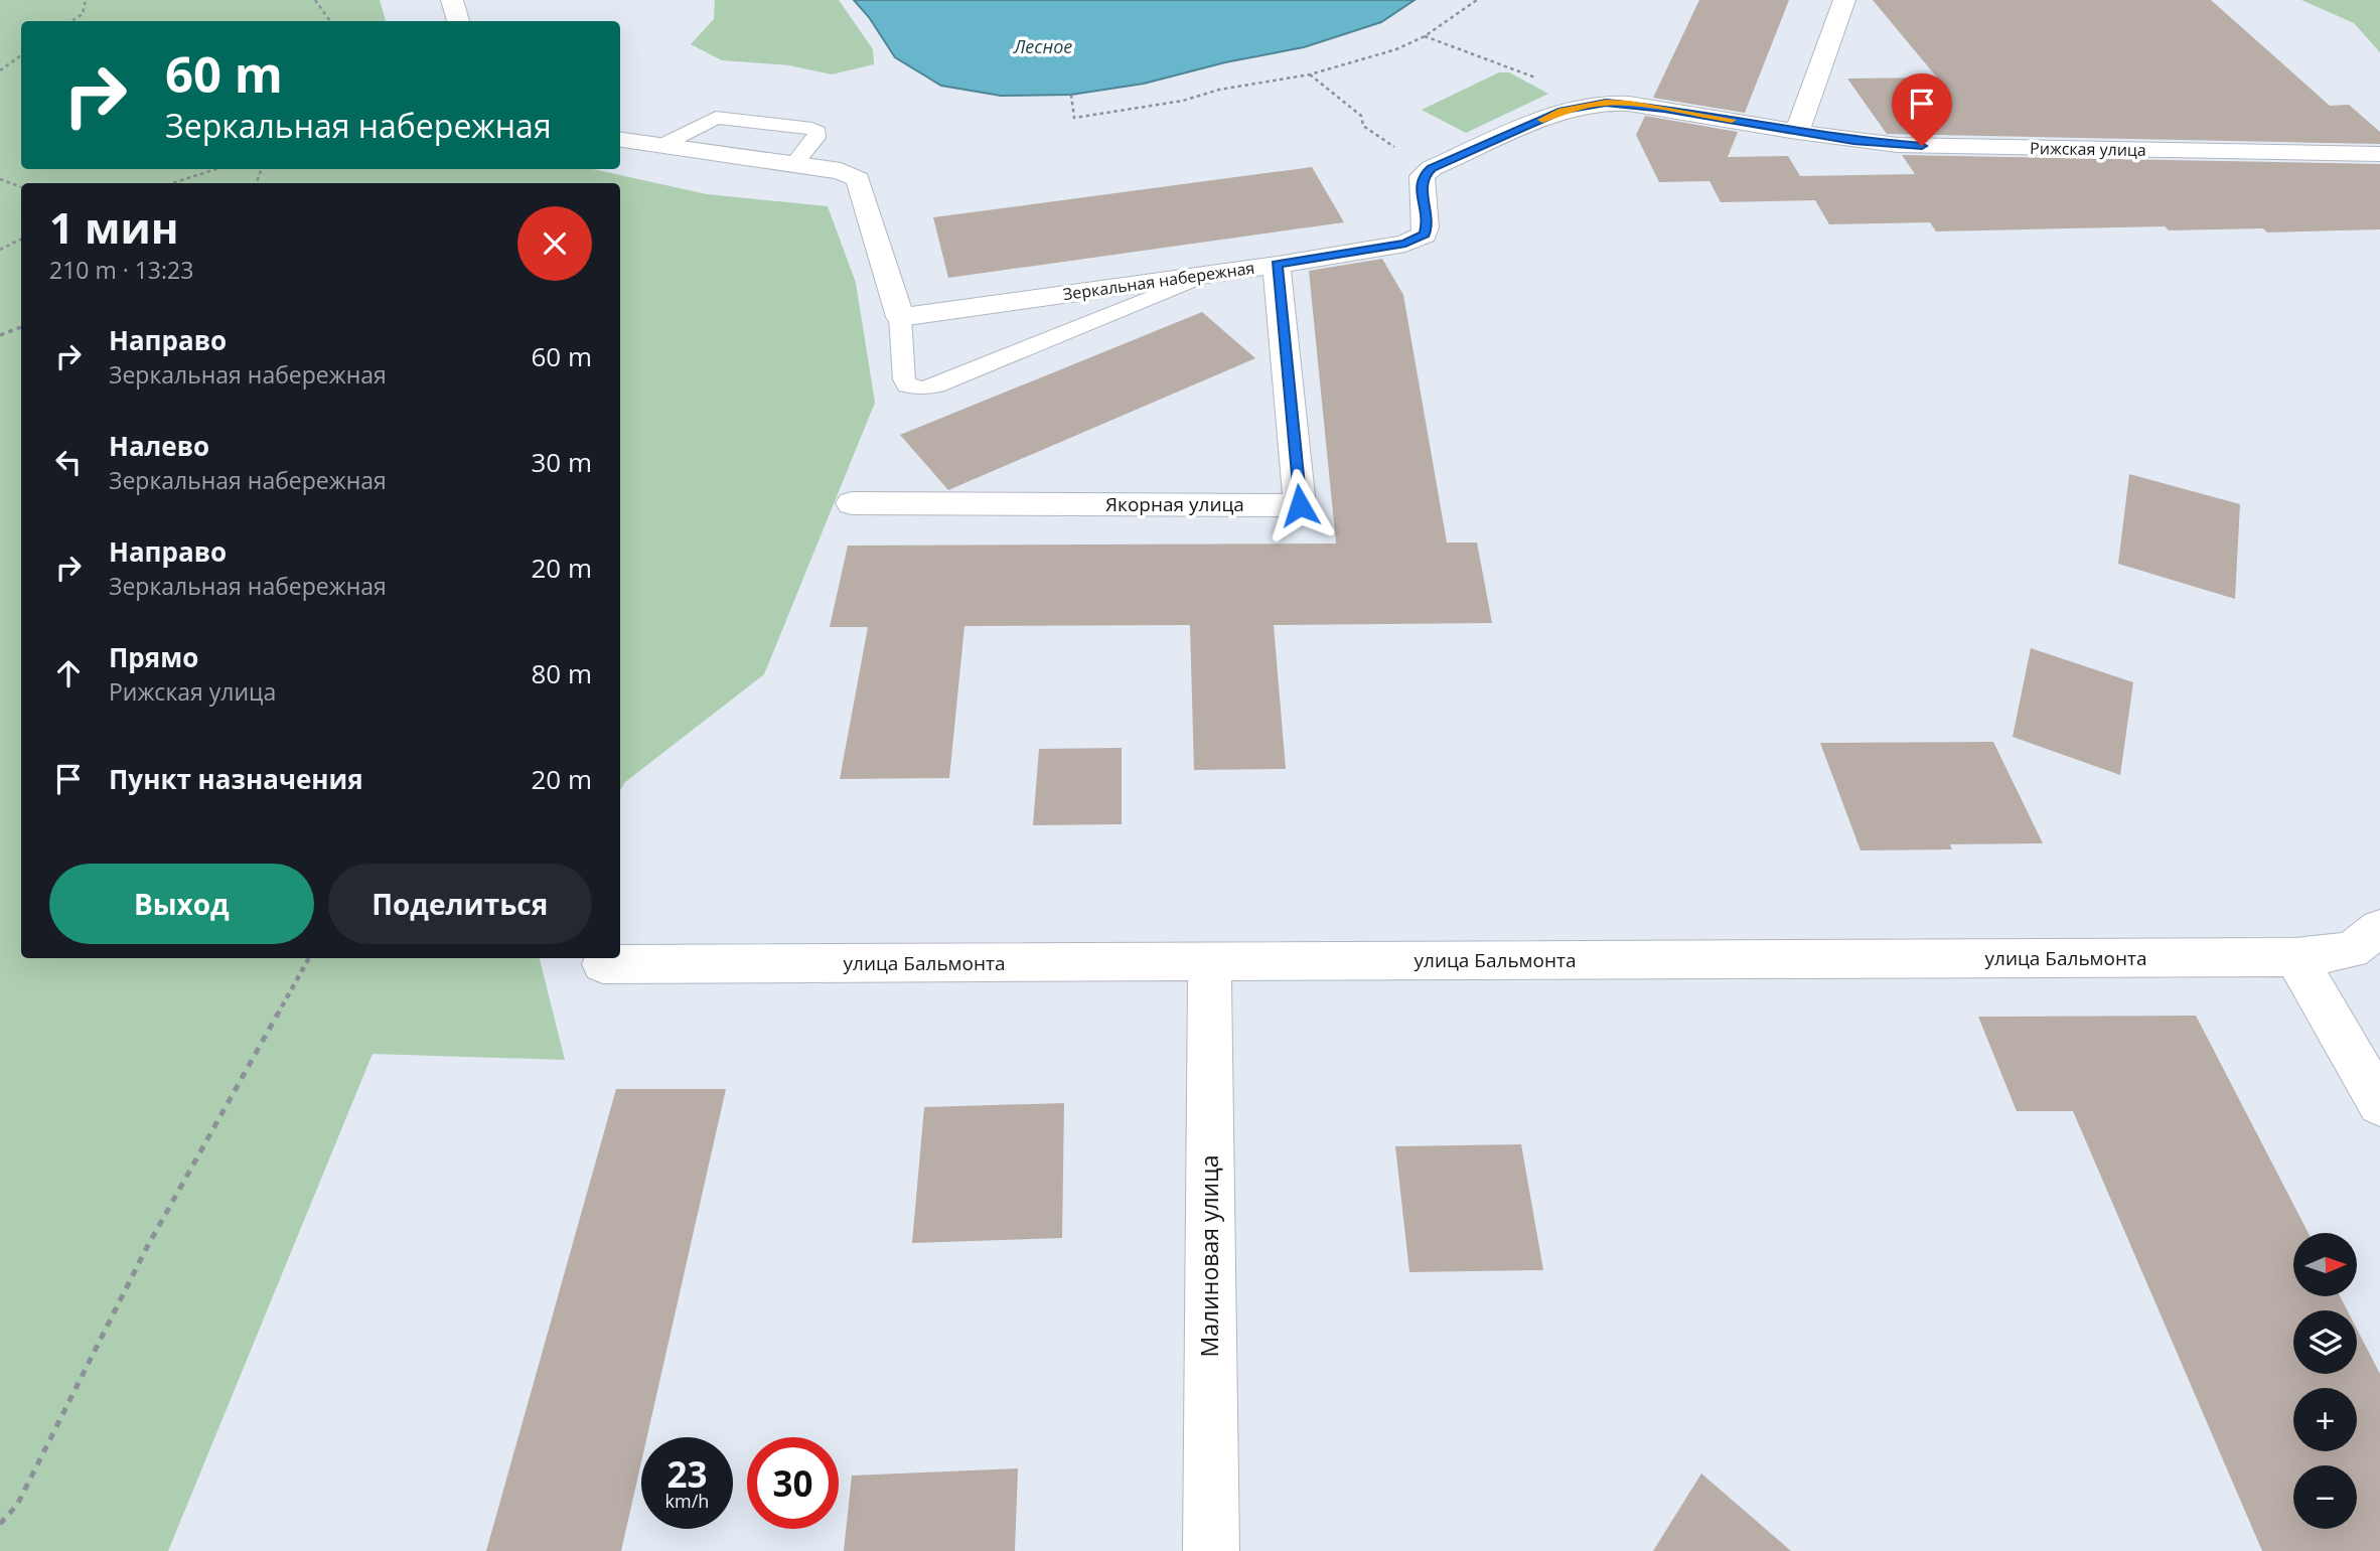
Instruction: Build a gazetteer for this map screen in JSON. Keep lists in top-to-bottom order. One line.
{"streets":{"street":["Рижская улица","Зеркальная набережная","Якорная улица","улица Бальмонта","Малиновая улица"]},"crossings":[["Зеркальная набережная","Якорная улица"],["улица Бальмонта","Малиновая улица"]],"water":["Лесное"],"north":"right","page":{"turn":["60 m","Зеркальная набережная"],"heading":["1 мин","210 m · 13:23"],"list":[{"name":"Направо","note":"Зеркальная набережная","value":"60 m"},{"name":"Налево","note":"Зеркальная набережная","value":"30 m"},{"name":"Направо","note":"Зеркальная набережная","value":"20 m"},{"name":"Прямо","note":"Рижская улица","value":"80 m"},{"name":"Пункт назначения","value":"20 m"}],"buttons":["Выход","Поделиться"],"map_buttons":["+","−"],"speed":"23 km/h","limit":"30"}}
